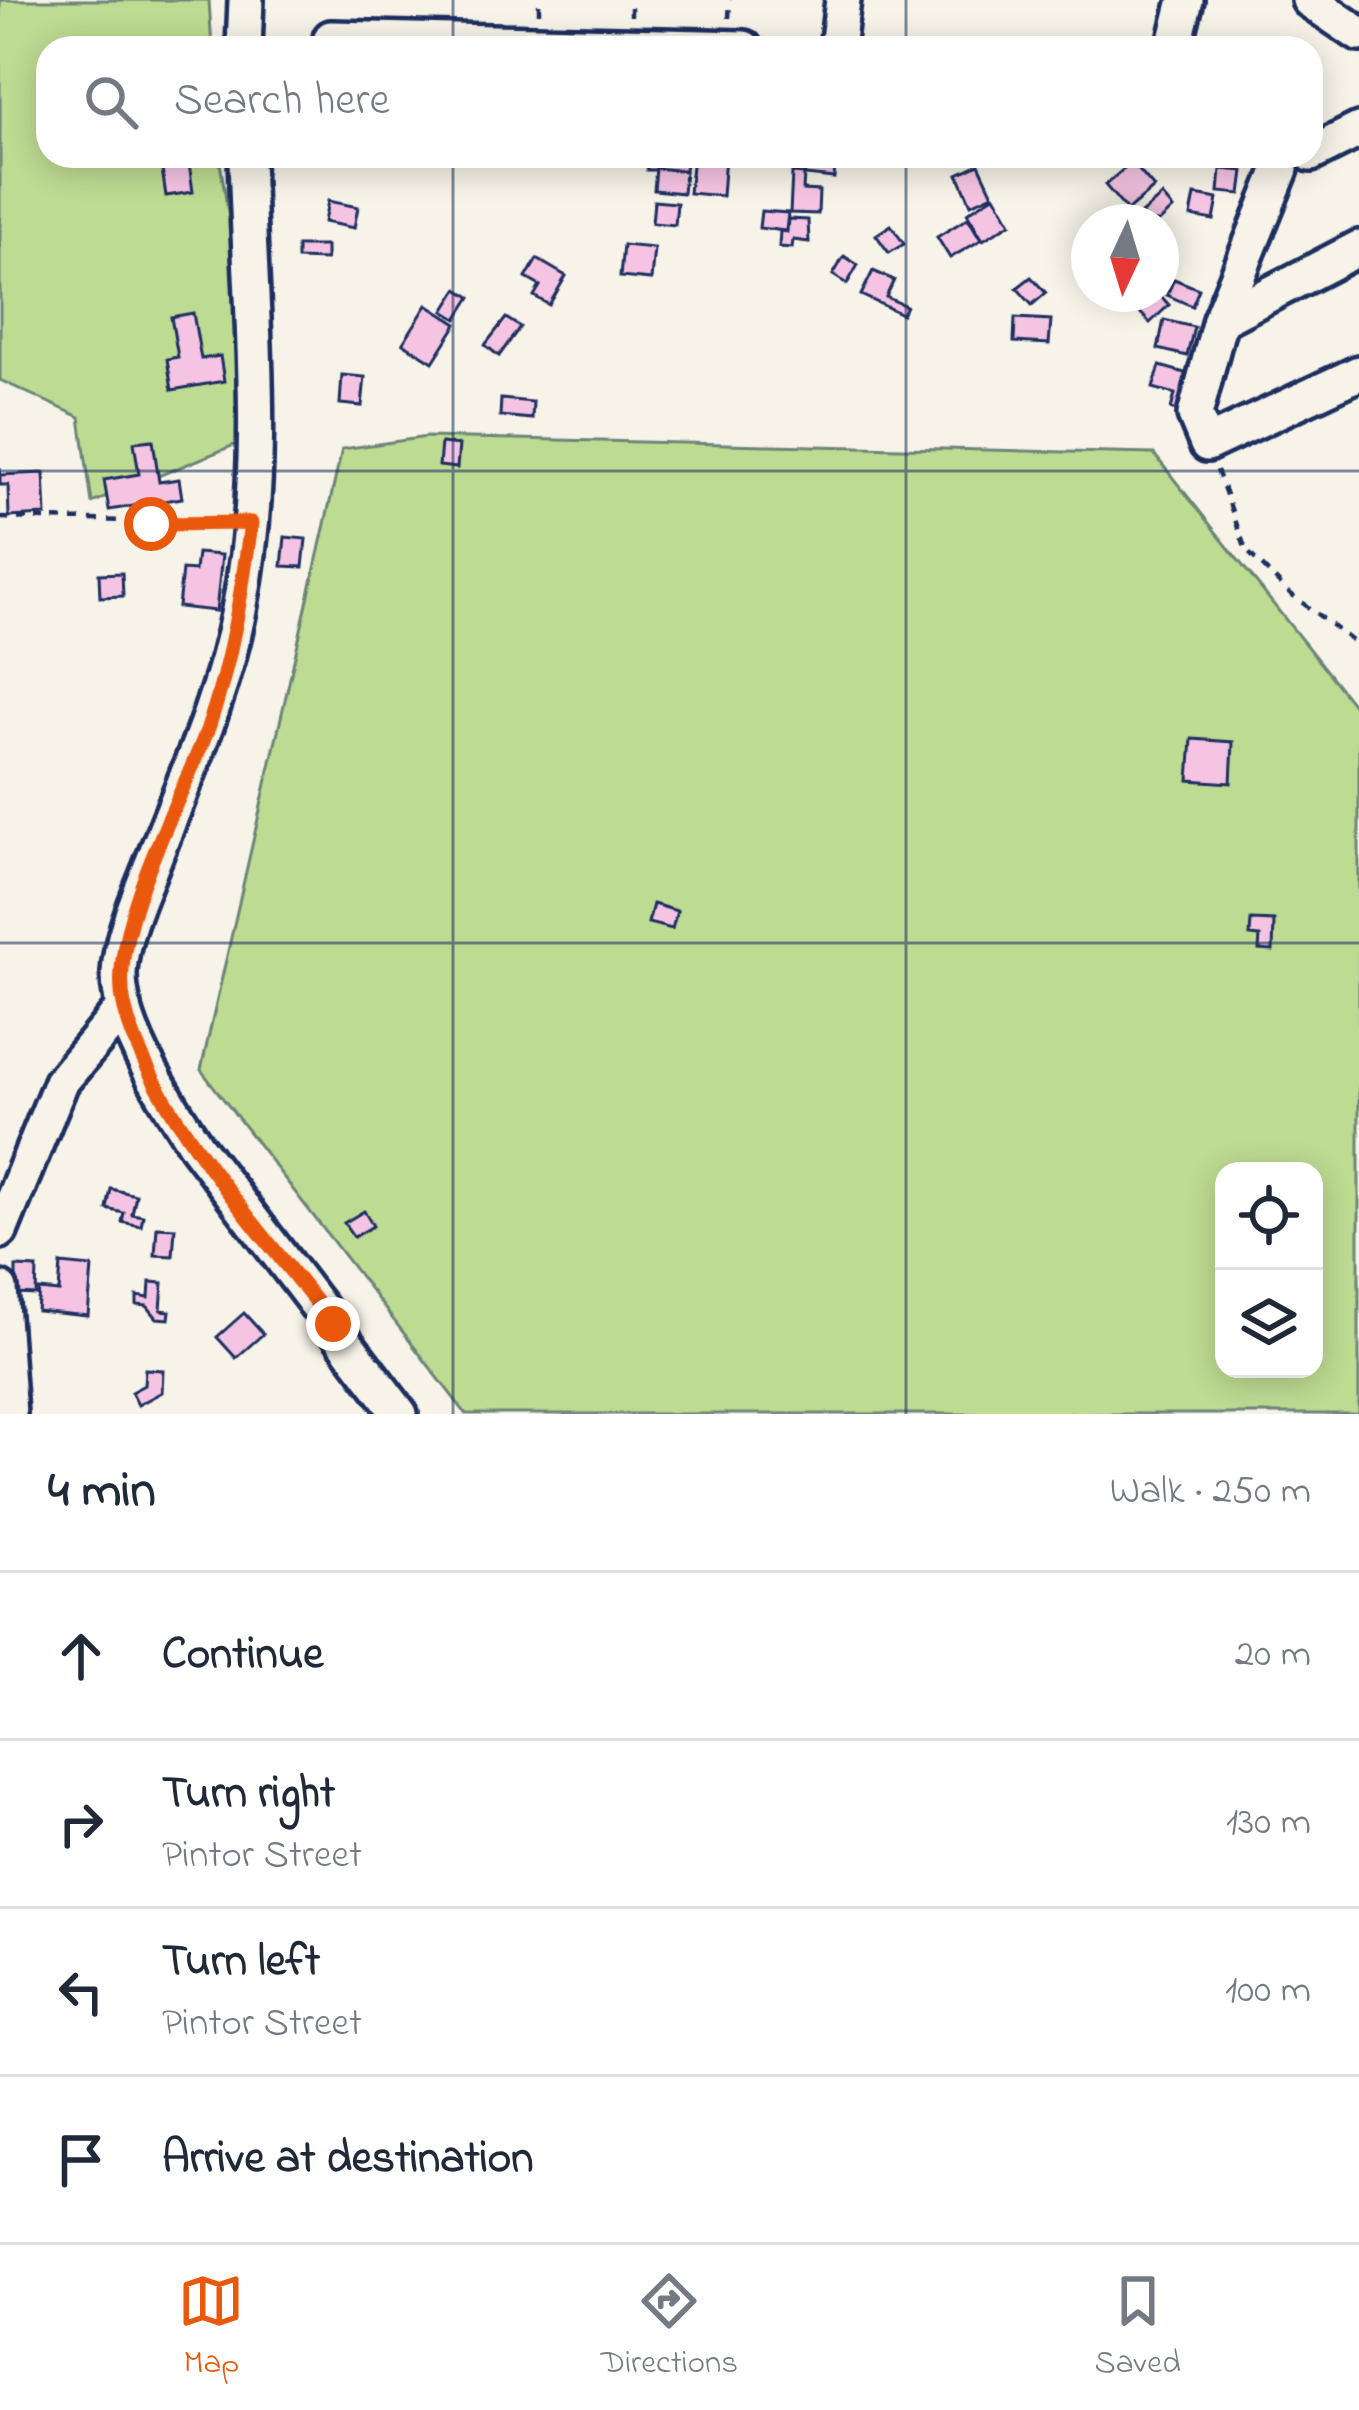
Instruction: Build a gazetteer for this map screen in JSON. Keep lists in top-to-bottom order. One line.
{"north":"bottom","page":{"search":"Search here","heading":["4 min","Walk · 250 m"],"list":[["Continue","20 m"],["Turn right","Pintor Street","130 m"],["Turn left","Pintor Street","100 m"],"Arrive at destination"],"nav":["Map","Directions","Saved"]}}
